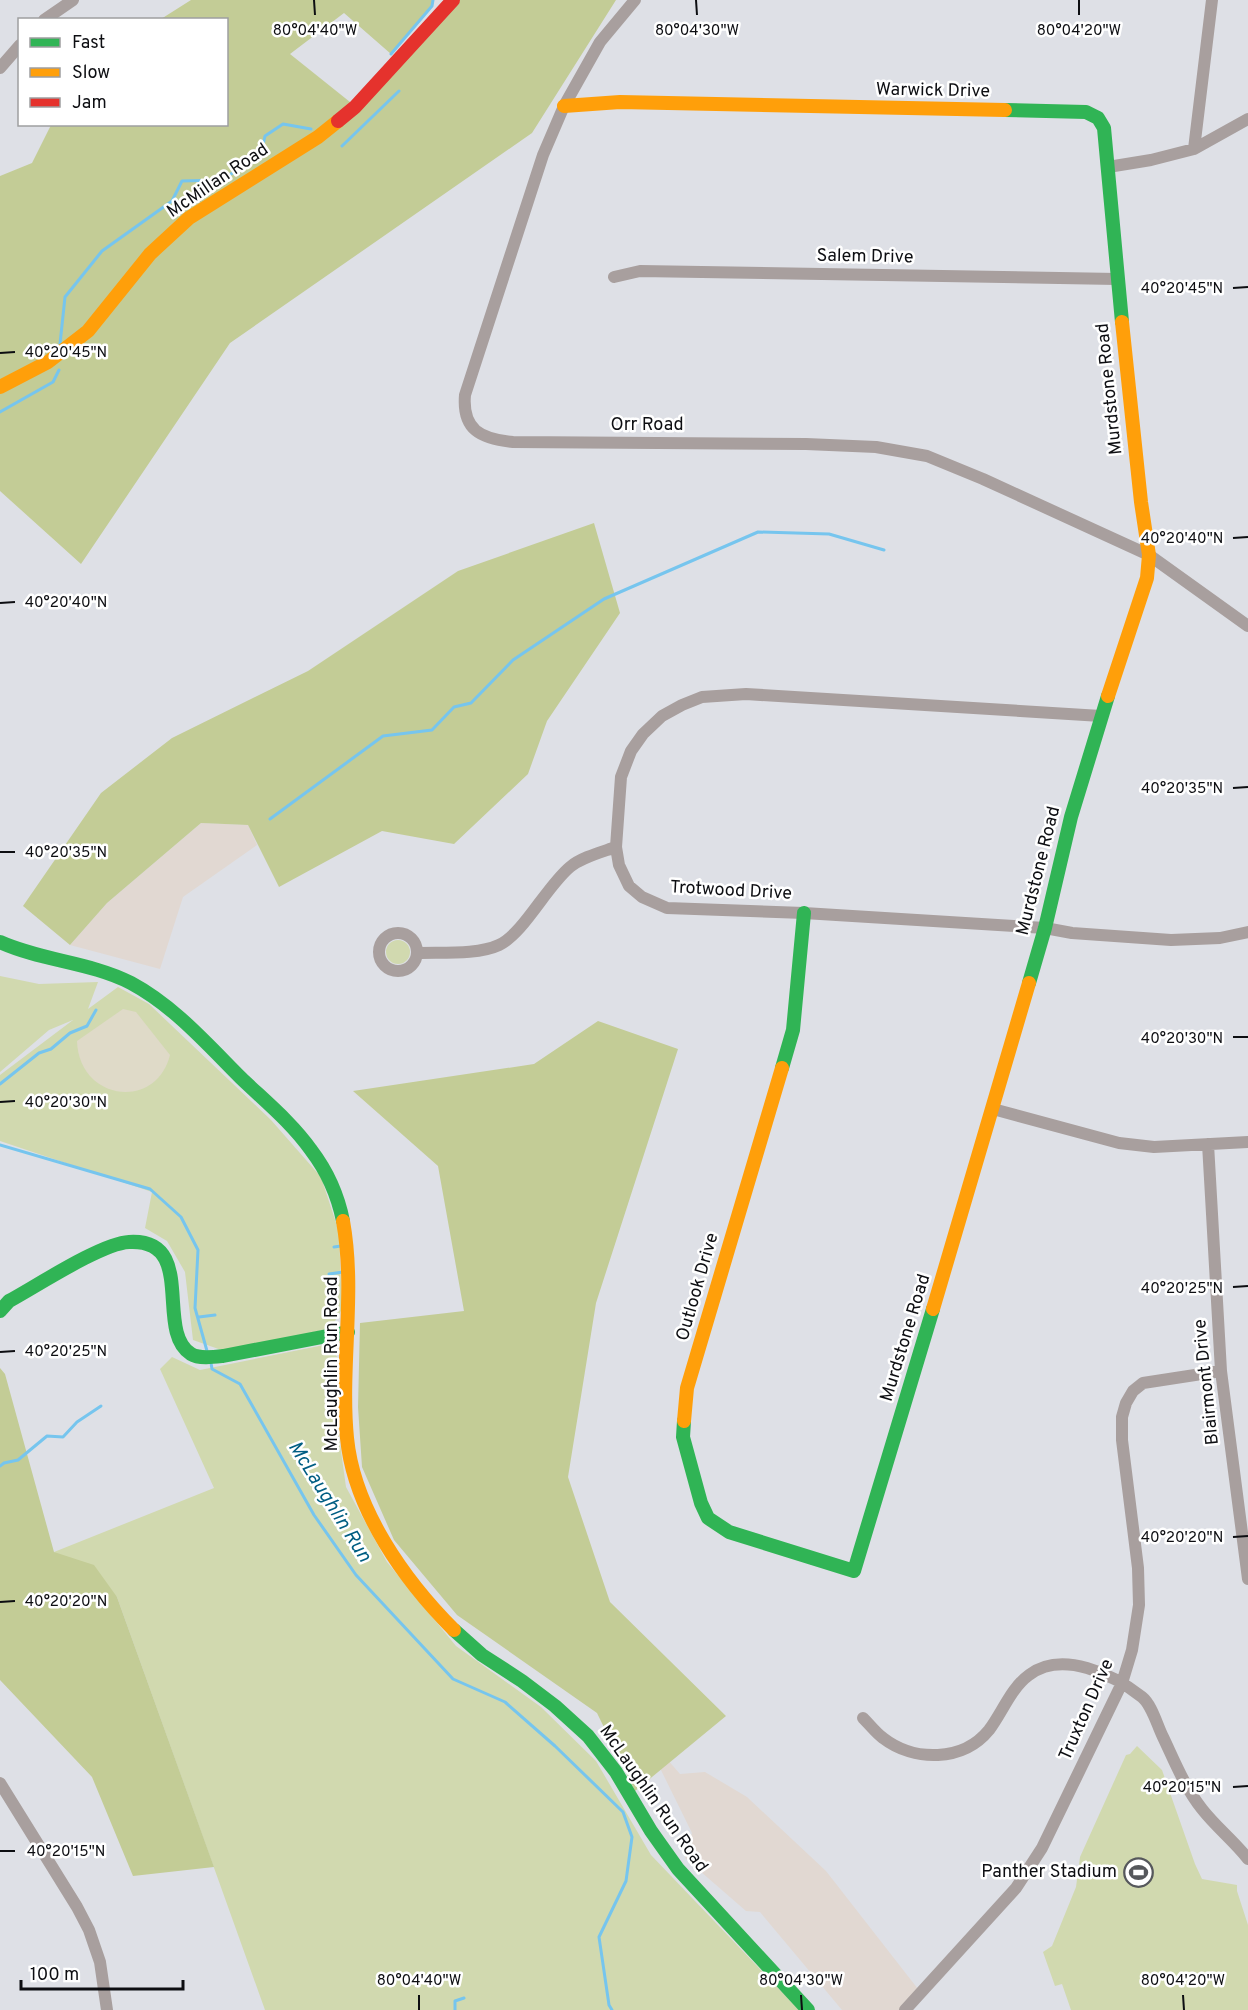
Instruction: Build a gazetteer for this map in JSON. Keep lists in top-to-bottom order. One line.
{"streets":{"street":["Warwick Drive","McMillan Road","Salem Drive","Murdstone Road","Orr Road","Trotwood Drive","Outlook Drive","McLaughlin Run Road","Blairmont Drive","Truxton Drive"]},"crossings":[["Warwick Drive","Murdstone Road"],["Warwick Drive","Orr Road"],["Salem Drive","Murdstone Road"],["Murdstone Road","Orr Road"],["Murdstone Road","Trotwood Drive"],["Murdstone Road","Outlook Drive"],["Trotwood Drive","Outlook Drive"],["Blairmont Drive","Truxton Drive"]],"water":["McLaughlin Run"],"places":{"sports":["Panther Stadium"]},"legend":["Fast","Slow","Jam"],"scale_bar":"100 m","coordinates":["80°04'40\"W","80°04'30\"W","80°04'20\"W","40°20'45\"N","40°20'40\"N","40°20'35\"N","40°20'30\"N","40°20'25\"N","40°20'20\"N","40°20'15\"N"]}
